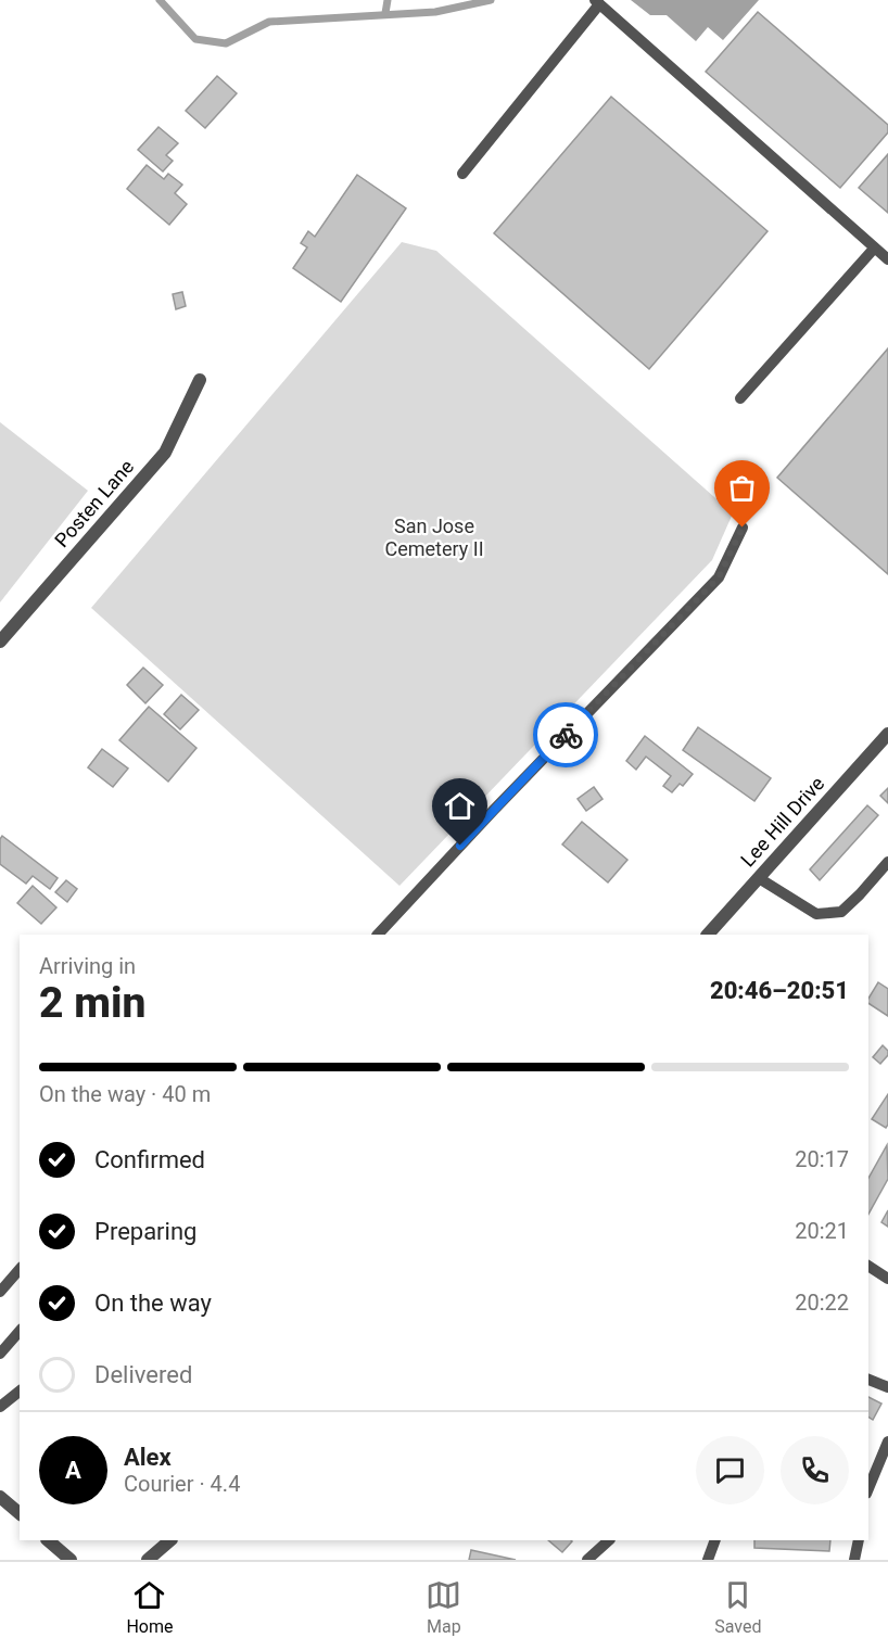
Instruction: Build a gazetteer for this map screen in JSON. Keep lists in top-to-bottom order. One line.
{"streets":{"street":["Posten Lane","Lee Hill Drive"]},"parks":["San Jose Cemetery II"],"page":{"heading":["2 min","Arriving in","20:46–20:51"],"panel":["Alex","Courier · 4.4"],"bar":"On the way · 40 m","list":[["Confirmed","20:17"],["Preparing","20:21"],["On the way","20:22"],"Delivered"],"round":"A","tabs":["Home","Map","Saved"]}}
